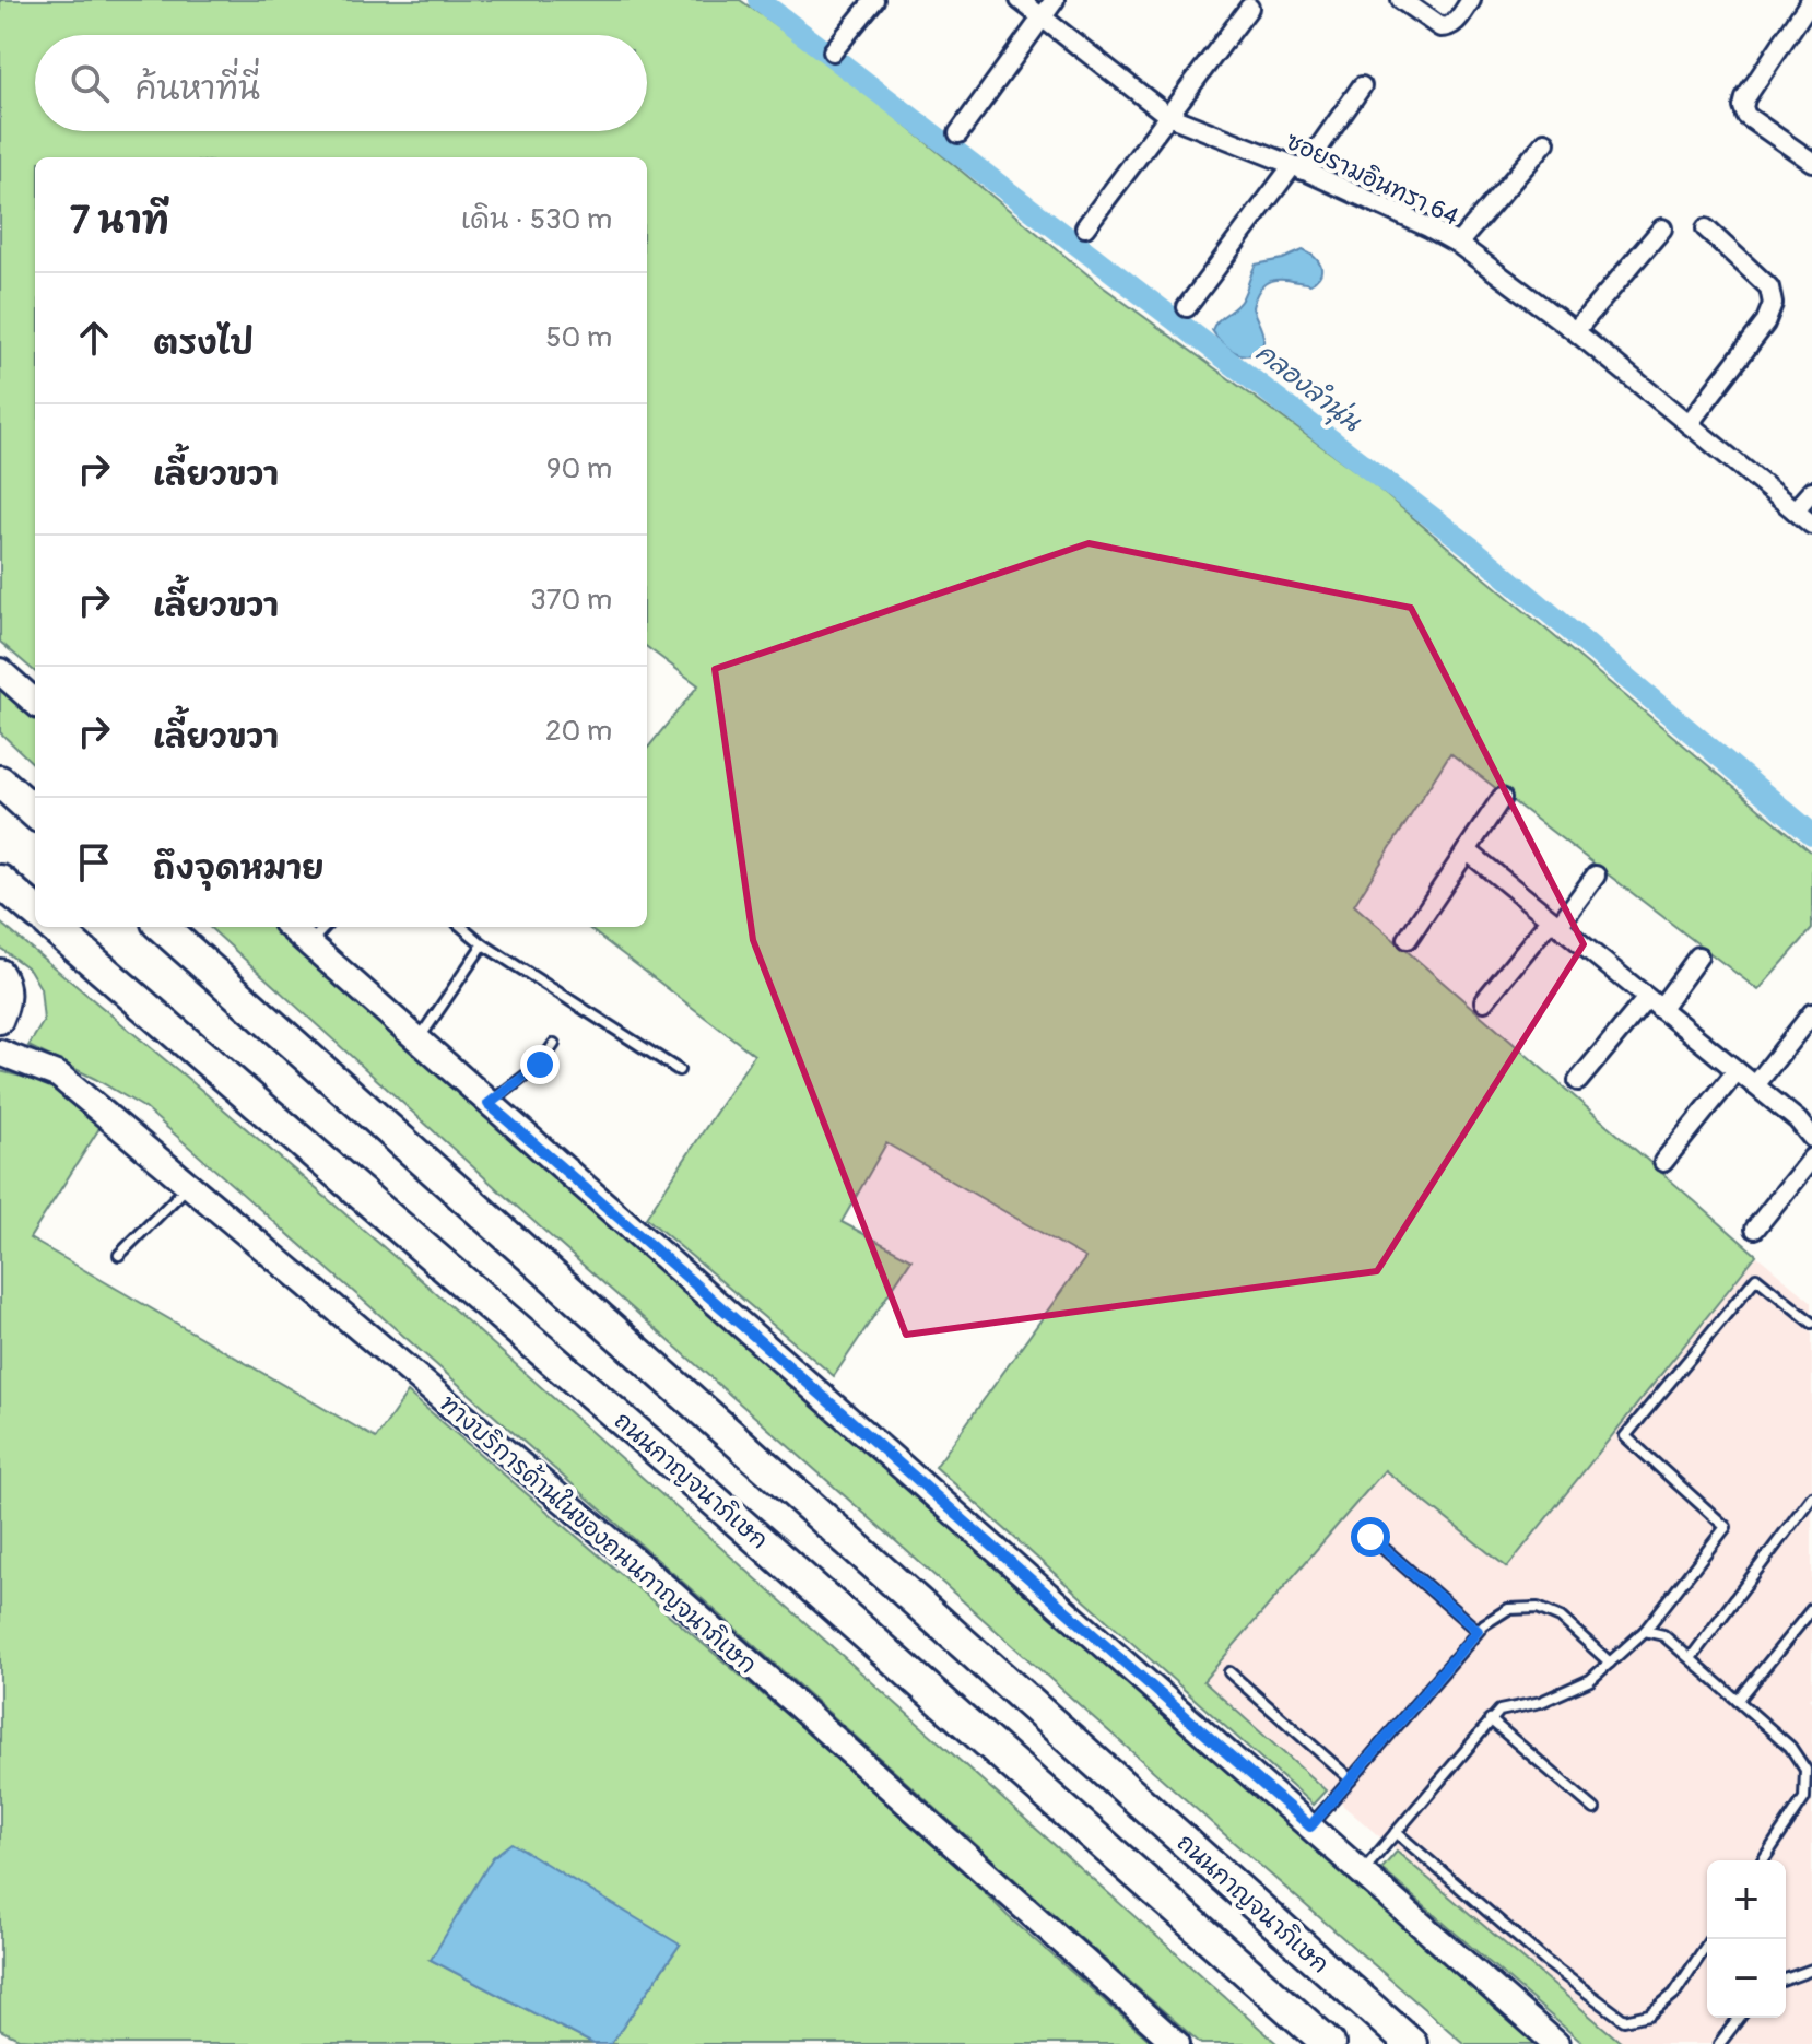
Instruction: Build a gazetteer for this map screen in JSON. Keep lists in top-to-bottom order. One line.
{"streets":{"highway":["ถนนกาญจนาภิเษก"],"main road":["ทางบริการด้านในของถนนกาญจนาภิเษก"],"street":["ซอยรามอินทรา 64"]},"water":["คลองลำนุ่น"],"page":{"search":"ค้นหาที่นี่","heading":["7 นาที","เดิน · 530 m"],"list":[["ตรงไป","50 m"],["เลี้ยวขวา","90 m"],["เลี้ยวขวา","370 m"],["เลี้ยวขวา","20 m"],"ถึงจุดหมาย"],"map_buttons":["+","−"]}}
